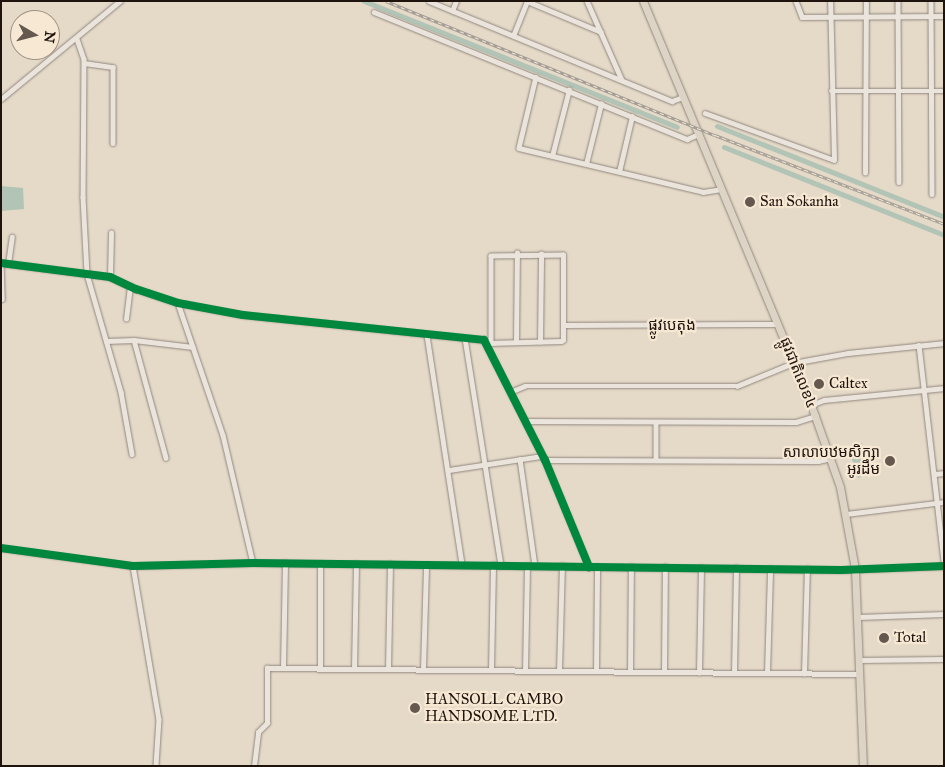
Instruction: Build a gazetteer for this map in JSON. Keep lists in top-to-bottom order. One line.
{"streets":{"highway":["ផ្លូវជាតិលេខ៤"],"street":["ផ្លូវបេតុង"]},"crossings":[["ផ្លូវបេតុង","ផ្លូវជាតិលេខ៤"]],"places":["San Sokanha","Caltex","សាលាបឋមសិក្សា អូរដឹម","Total","HANSOLL CAMBO HANDSOME LTD."],"north":"right"}
